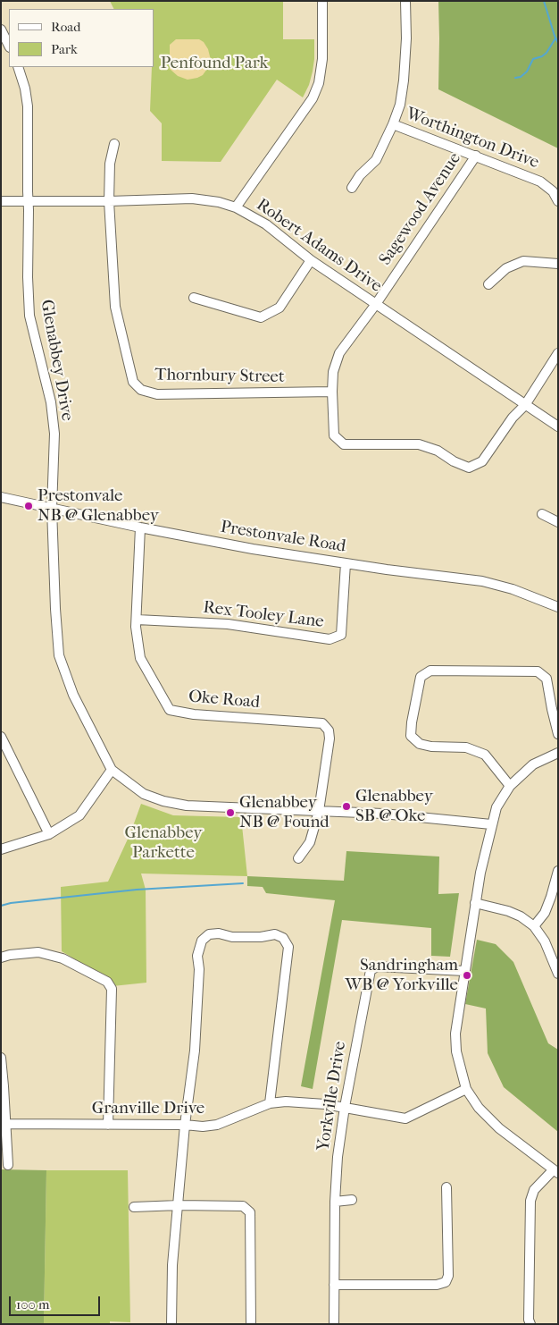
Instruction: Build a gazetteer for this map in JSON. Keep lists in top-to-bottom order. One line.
{"streets":{"street":["Worthington Drive","Sagewood Avenue","Robert Adams Drive","Glenabbey Drive","Thornbury Street","Prestonvale Road","Rex Tooley Lane","Oke Road","Yorkville Drive","Granville Drive"]},"crossings":[["Worthington Drive","Sagewood Avenue"],["Sagewood Avenue","Robert Adams Drive"],["Sagewood Avenue","Thornbury Street"],["Robert Adams Drive","Glenabbey Drive"],["Robert Adams Drive","Thornbury Street"],["Glenabbey Drive","Prestonvale Road"],["Glenabbey Drive","Oke Road"],["Prestonvale Road","Rex Tooley Lane"],["Prestonvale Road","Oke Road"],["Rex Tooley Lane","Oke Road"],["Yorkville Drive","Granville Drive"]],"parks":["Penfound Park","Glenabbey Parkette"],"places":["Prestonvale NB @ Glenabbey","Glenabbey SB @ Oke","Glenabbey NB @ Found","Sandringham WB @ Yorkville"],"legend":["Road","Park"],"scale_bar":"100 m"}
